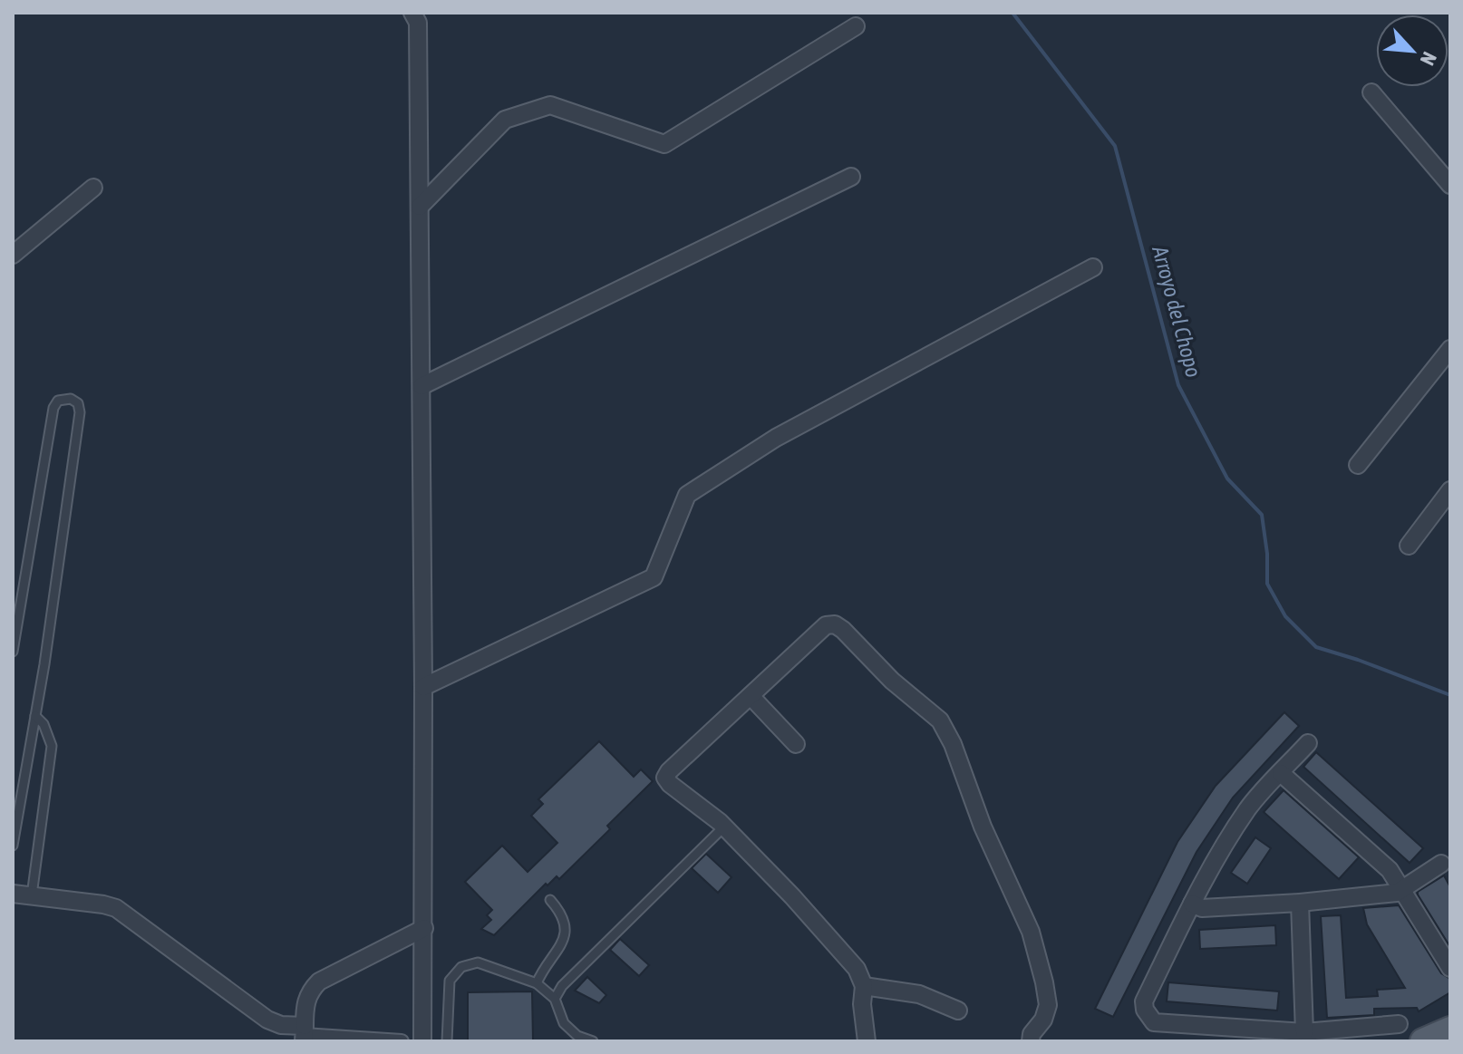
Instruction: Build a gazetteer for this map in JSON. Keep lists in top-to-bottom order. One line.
{"water":["Arroyo del Chopo"],"north":"bottom right"}
